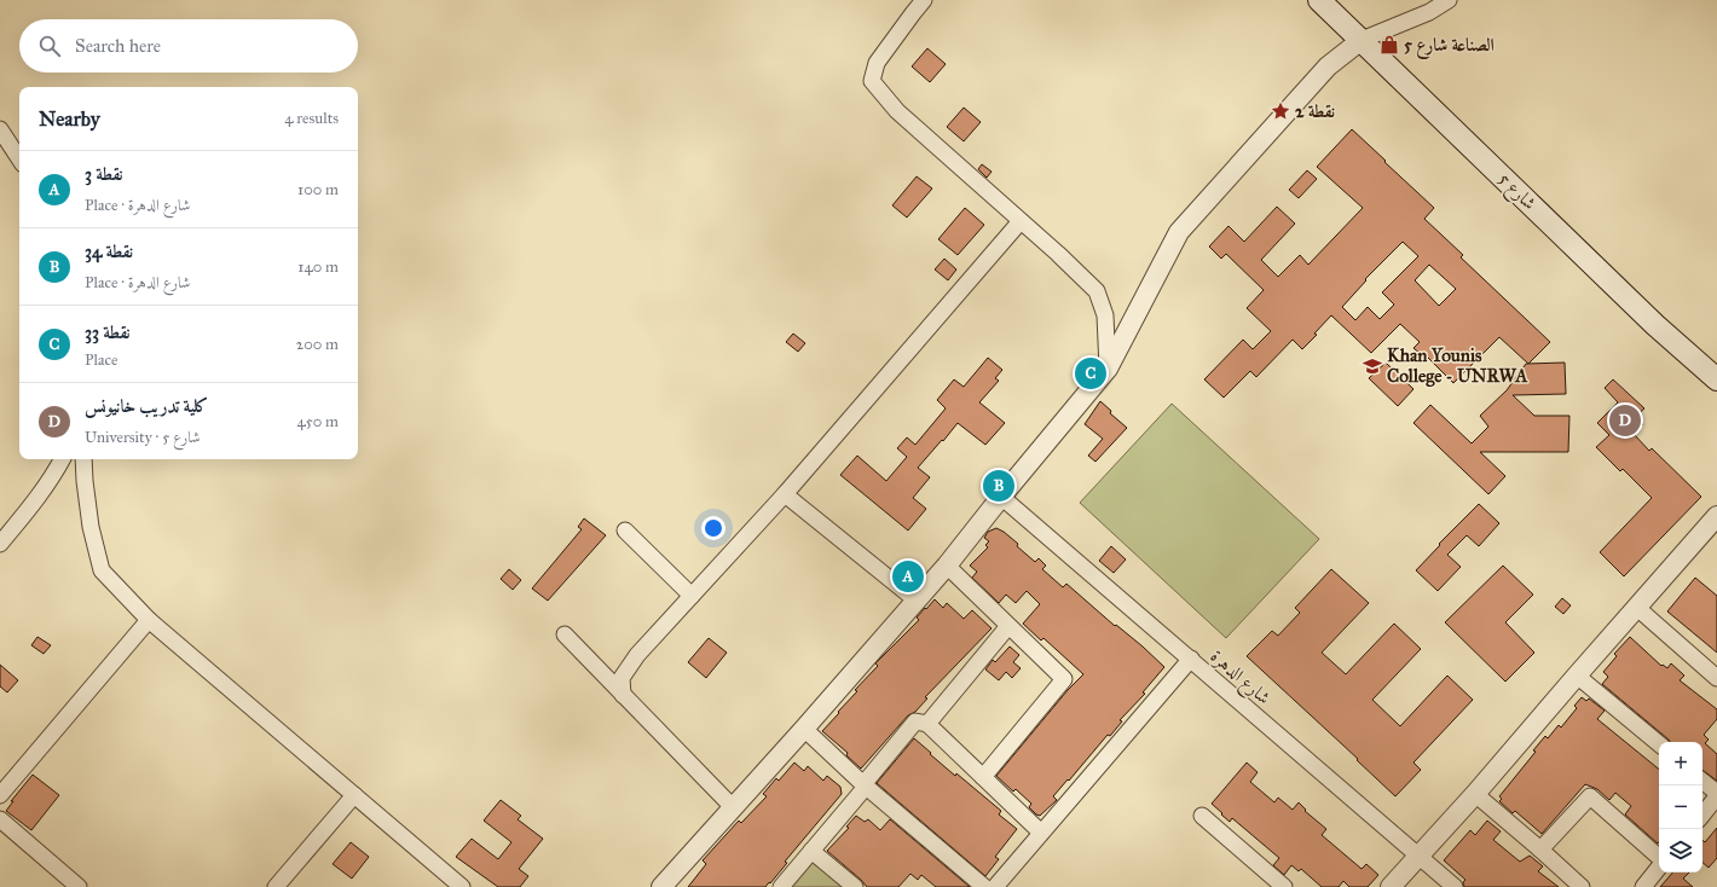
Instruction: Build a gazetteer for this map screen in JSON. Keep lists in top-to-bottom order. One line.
{"streets":{"main road":["شارع 5"],"street":["شارع الدهرة"]},"places":{"shop":["الصناعة شارع 5"],"place":["نقطة 2"],"school or university":["Khan Younis College - UNRWA"]},"page":{"search":"Search here","heading":["Nearby","4 results"],"list":[{"mark":"A","name":"نقطة 3","note":"Place · شارع الدهرة","value":"100 m"},{"mark":"B","name":"نقطة 34","note":"Place · شارع الدهرة","value":"140 m"},{"mark":"C","name":"نقطة 33","note":"Place","value":"200 m"},{"mark":"D","name":"كلية تدريب خانيونس","note":"University · شارع 5","value":"450 m"}],"pins":["C","D","B","A"],"map_buttons":["+","−"]}}
